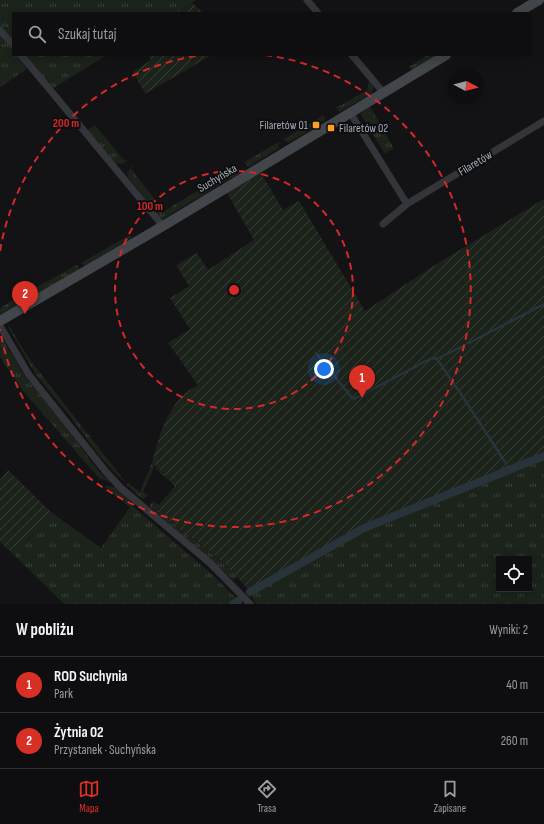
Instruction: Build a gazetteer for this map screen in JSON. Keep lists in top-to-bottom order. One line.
{"streets":{"street":["Filaretów","Suchyńska"]},"places":{"transit":["Filaretów 01","Filaretów 02"]},"north":"right","page":{"search":"Szukaj tutaj","pins":["2","1"],"heading":["W pobliżu","Wyniki: 2"],"list":[{"mark":"1","name":"ROD Suchynia","note":"Park","value":"40 m"},{"mark":"2","name":"Żytnia 02","note":"Przystanek · Suchyńska","value":"260 m"}],"nav":["Mapa","Trasa","Zapisane"]},"rings":["200 m","100 m"]}
